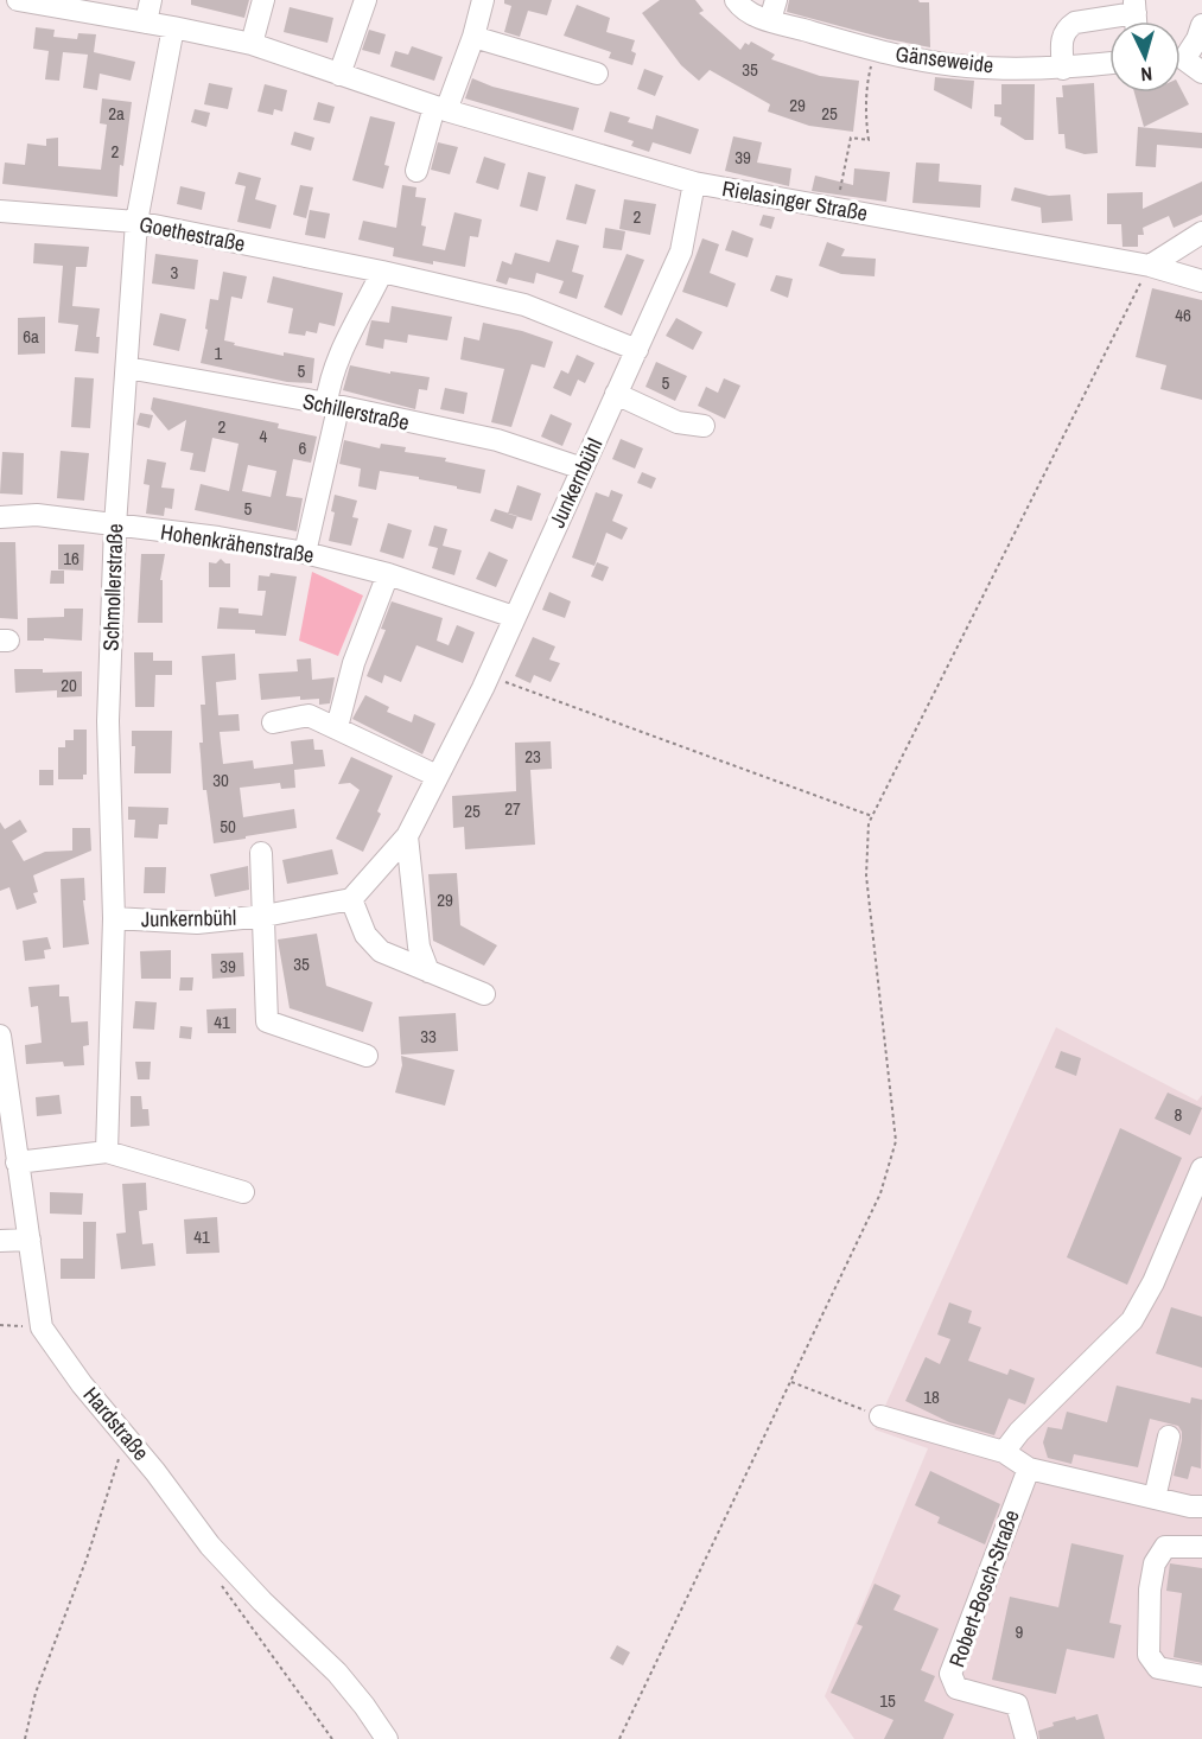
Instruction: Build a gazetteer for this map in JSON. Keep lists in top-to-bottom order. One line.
{"streets":{"street":["Gänseweide","Rielasinger Straße","Goethestraße","Schillerstraße","Junkernbühl","Hohenkrähenstraße","Schmollerstraße","Hardstraße","Robert-Bosch-Straße"]},"crossings":[["Rielasinger Straße","Junkernbühl"],["Rielasinger Straße","Schmollerstraße"],["Goethestraße","Junkernbühl"],["Goethestraße","Schmollerstraße"],["Schillerstraße","Junkernbühl"],["Schillerstraße","Schmollerstraße"],["Junkernbühl","Hohenkrähenstraße"],["Junkernbühl","Schmollerstraße"],["Hohenkrähenstraße","Schmollerstraße"]],"house_numbers":["35","29","2a","25","2","39","2","3","46","6a","1","5","5","2","4","6","5","16","20","23","30","27","25","50","29","35","39","41","33","8","41","18","9","15"],"north":"bottom"}
